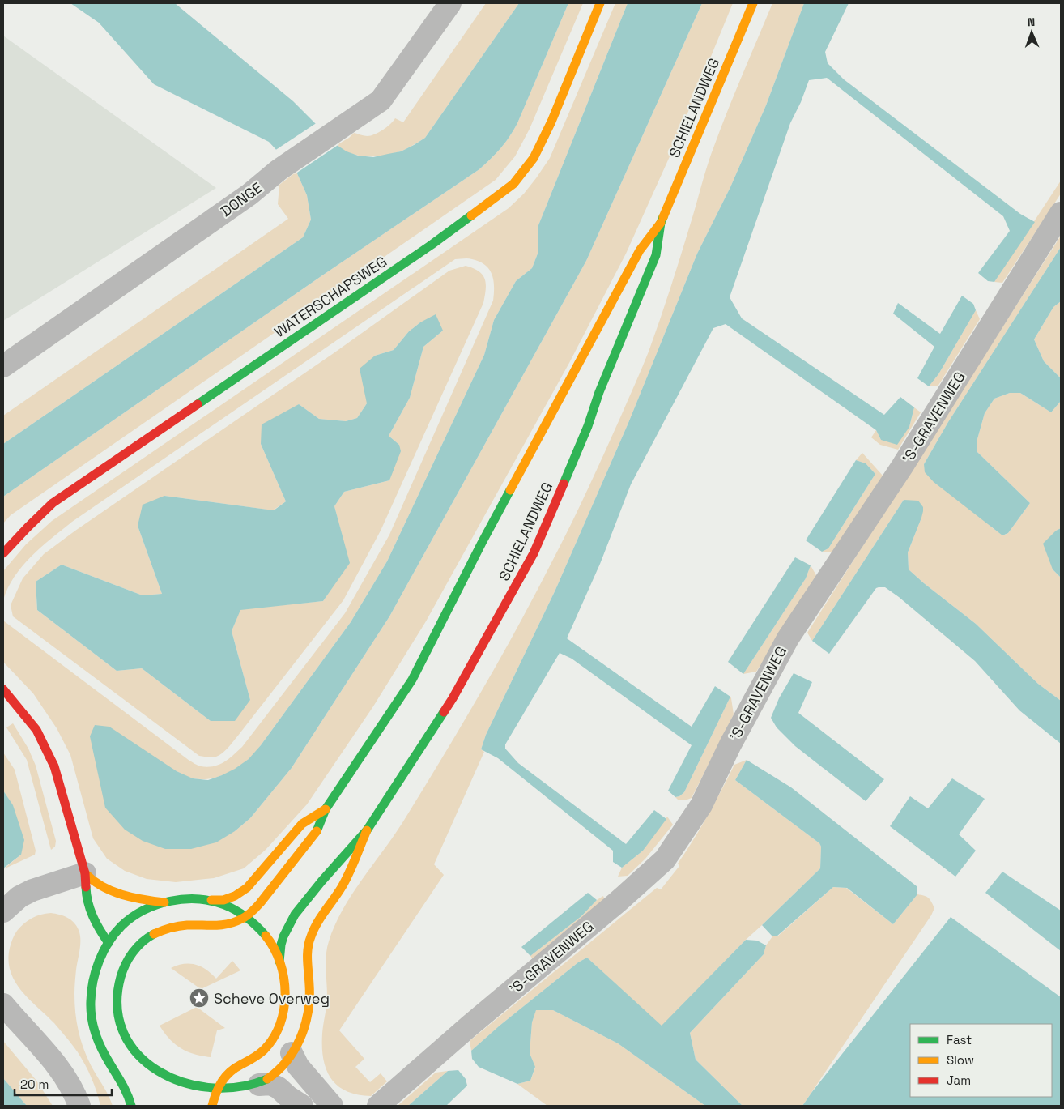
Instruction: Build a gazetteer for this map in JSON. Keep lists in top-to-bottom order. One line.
{"streets":{"main road":["SCHIELANDWEG","WATERSCHAPSWEG"],"street":["DONGE","'S-GRAVENWEG"]},"places":{"place":["Scheve Overweg"]},"legend":["Fast","Slow","Jam"],"scale_bar":"20 m","north":"top"}
